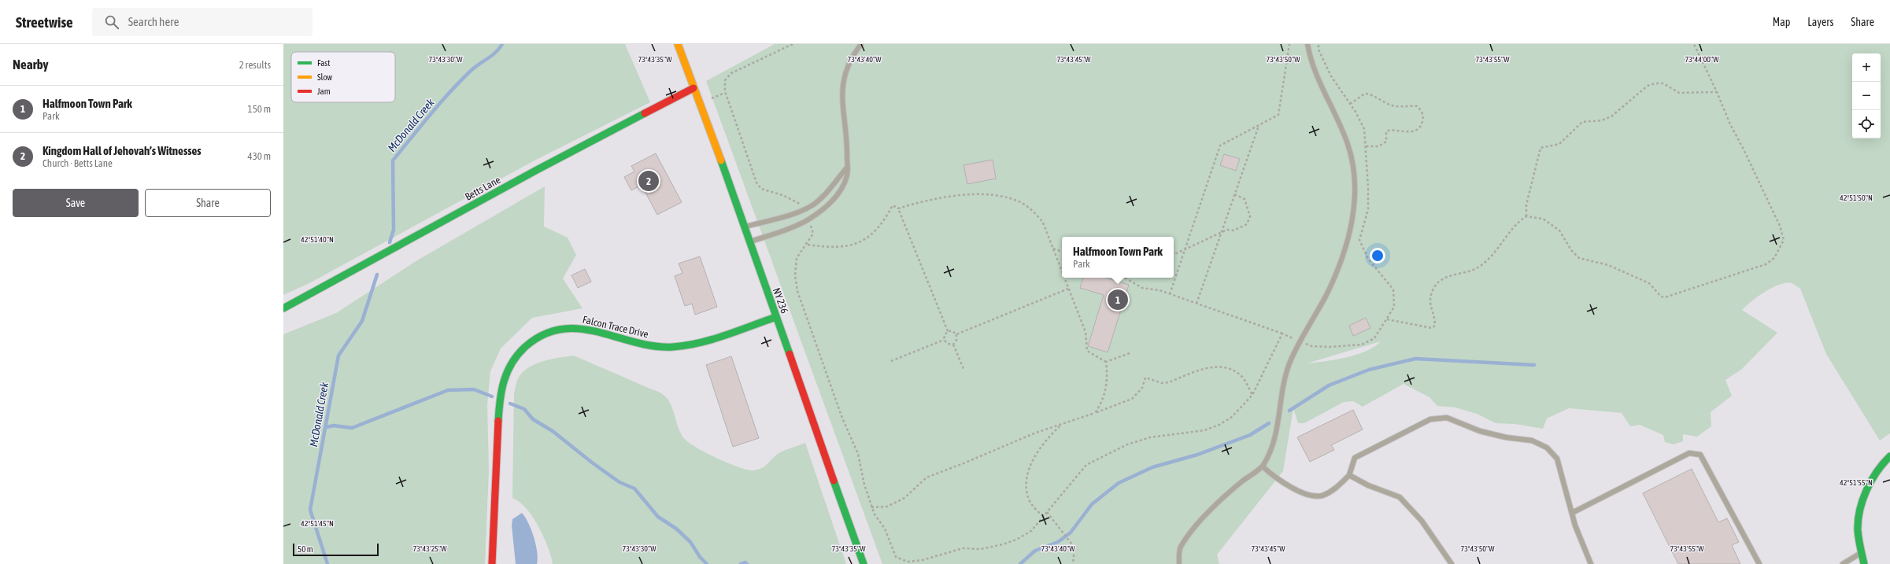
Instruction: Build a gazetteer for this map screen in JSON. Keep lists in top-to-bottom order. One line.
{"streets":{"street":["Betts Lane","NY 236","Falcon Trace Drive"]},"crossings":[["Betts Lane","NY 236"],["NY 236","Falcon Trace Drive"]],"water":["McDonald Creek"],"legend":["Fast","Slow","Jam"],"scale_bar":"50 m","page":{"header":"Streetwise","search":"Search here","nav":["Map","Layers","Share"],"heading":["Nearby","2 results"],"map_buttons":["+","−"],"list":[{"mark":"1","name":"Halfmoon Town Park","note":"Park","value":"150 m"},{"mark":"2","name":"Kingdom Hall of Jehovah’s Witnesses","note":"Church · Betts Lane","value":"430 m"}],"pins":["2","1"],"buttons":["Save","Share"],"popup":["Halfmoon Town Park","Park"],"scale":"50 m"},"coordinates":["73°43'30\"W","73°43'35\"W","73°43'40\"W","73°43'45\"W","73°43'50\"W","73°43'55\"W","73°44'00\"W","42°51'50\"N","42°51'40\"N","42°51'55\"N","42°51'45\"N","73°43'25\"W"]}
